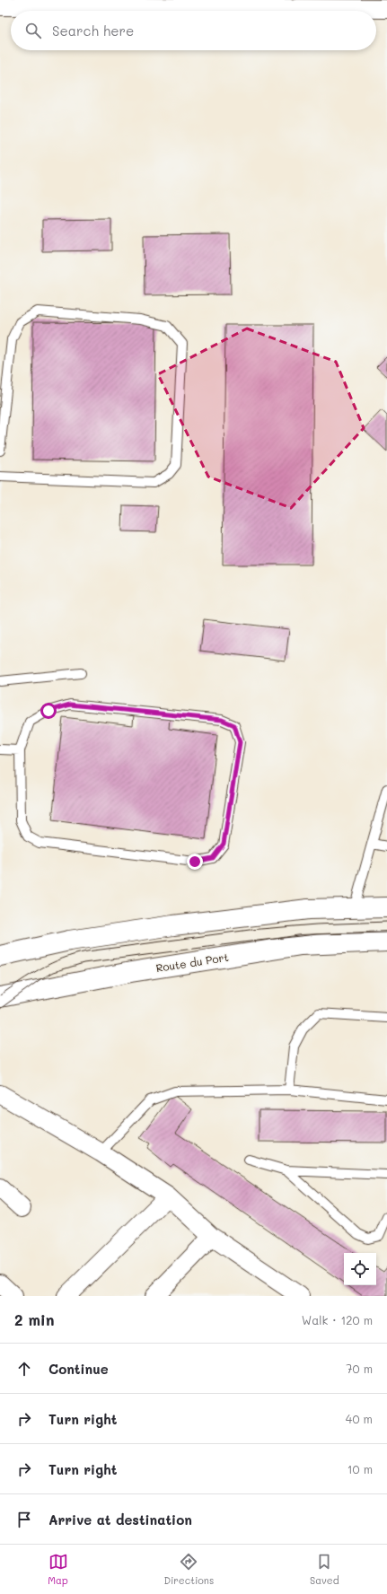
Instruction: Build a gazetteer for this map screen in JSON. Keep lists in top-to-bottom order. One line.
{"streets":{"main road":["Route du Port"]},"page":{"search":"Search here","heading":["2 min","Walk · 120 m"],"list":[["Continue","70 m"],["Turn right","40 m"],["Turn right","10 m"],"Arrive at destination"],"nav":["Map","Directions","Saved"]}}
